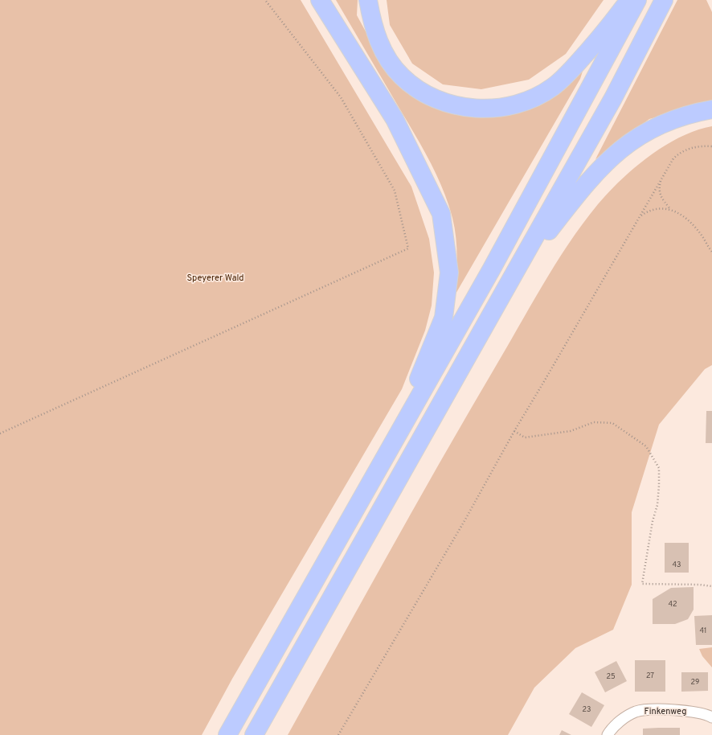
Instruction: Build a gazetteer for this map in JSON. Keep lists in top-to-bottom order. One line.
{"streets":{"street":["Finkenweg"]},"parks":["Speyerer Wald"],"house_numbers":["43","42","41","27","25","29","23"]}
